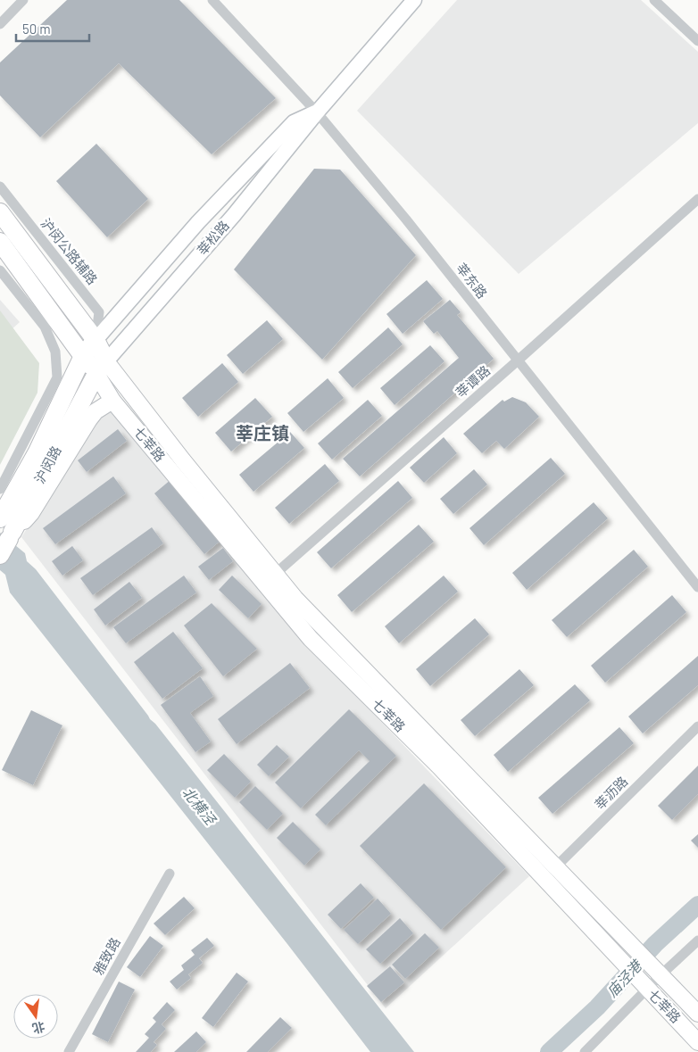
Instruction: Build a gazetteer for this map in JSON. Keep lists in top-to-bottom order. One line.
{"streets":{"highway":["沪闵路"],"main road":["莘松路","七莘路"],"street":["沪闵公路辅路","莘东路","莘谭路","莘沥路","雅致路"]},"crossings":[["莘松路","沪闵公路辅路"],["莘松路","莘东路"],["莘松路","七莘路"],["莘松路","沪闵路"],["沪闵公路辅路","沪闵路"],["莘东路","莘谭路"],["莘谭路","七莘路"],["七莘路","沪闵路"],["七莘路","莘沥路"]],"districts":["莘庄镇"],"water":["北横泾","庙泾港"],"scale_bar":"50 m","north":"bottom"}
